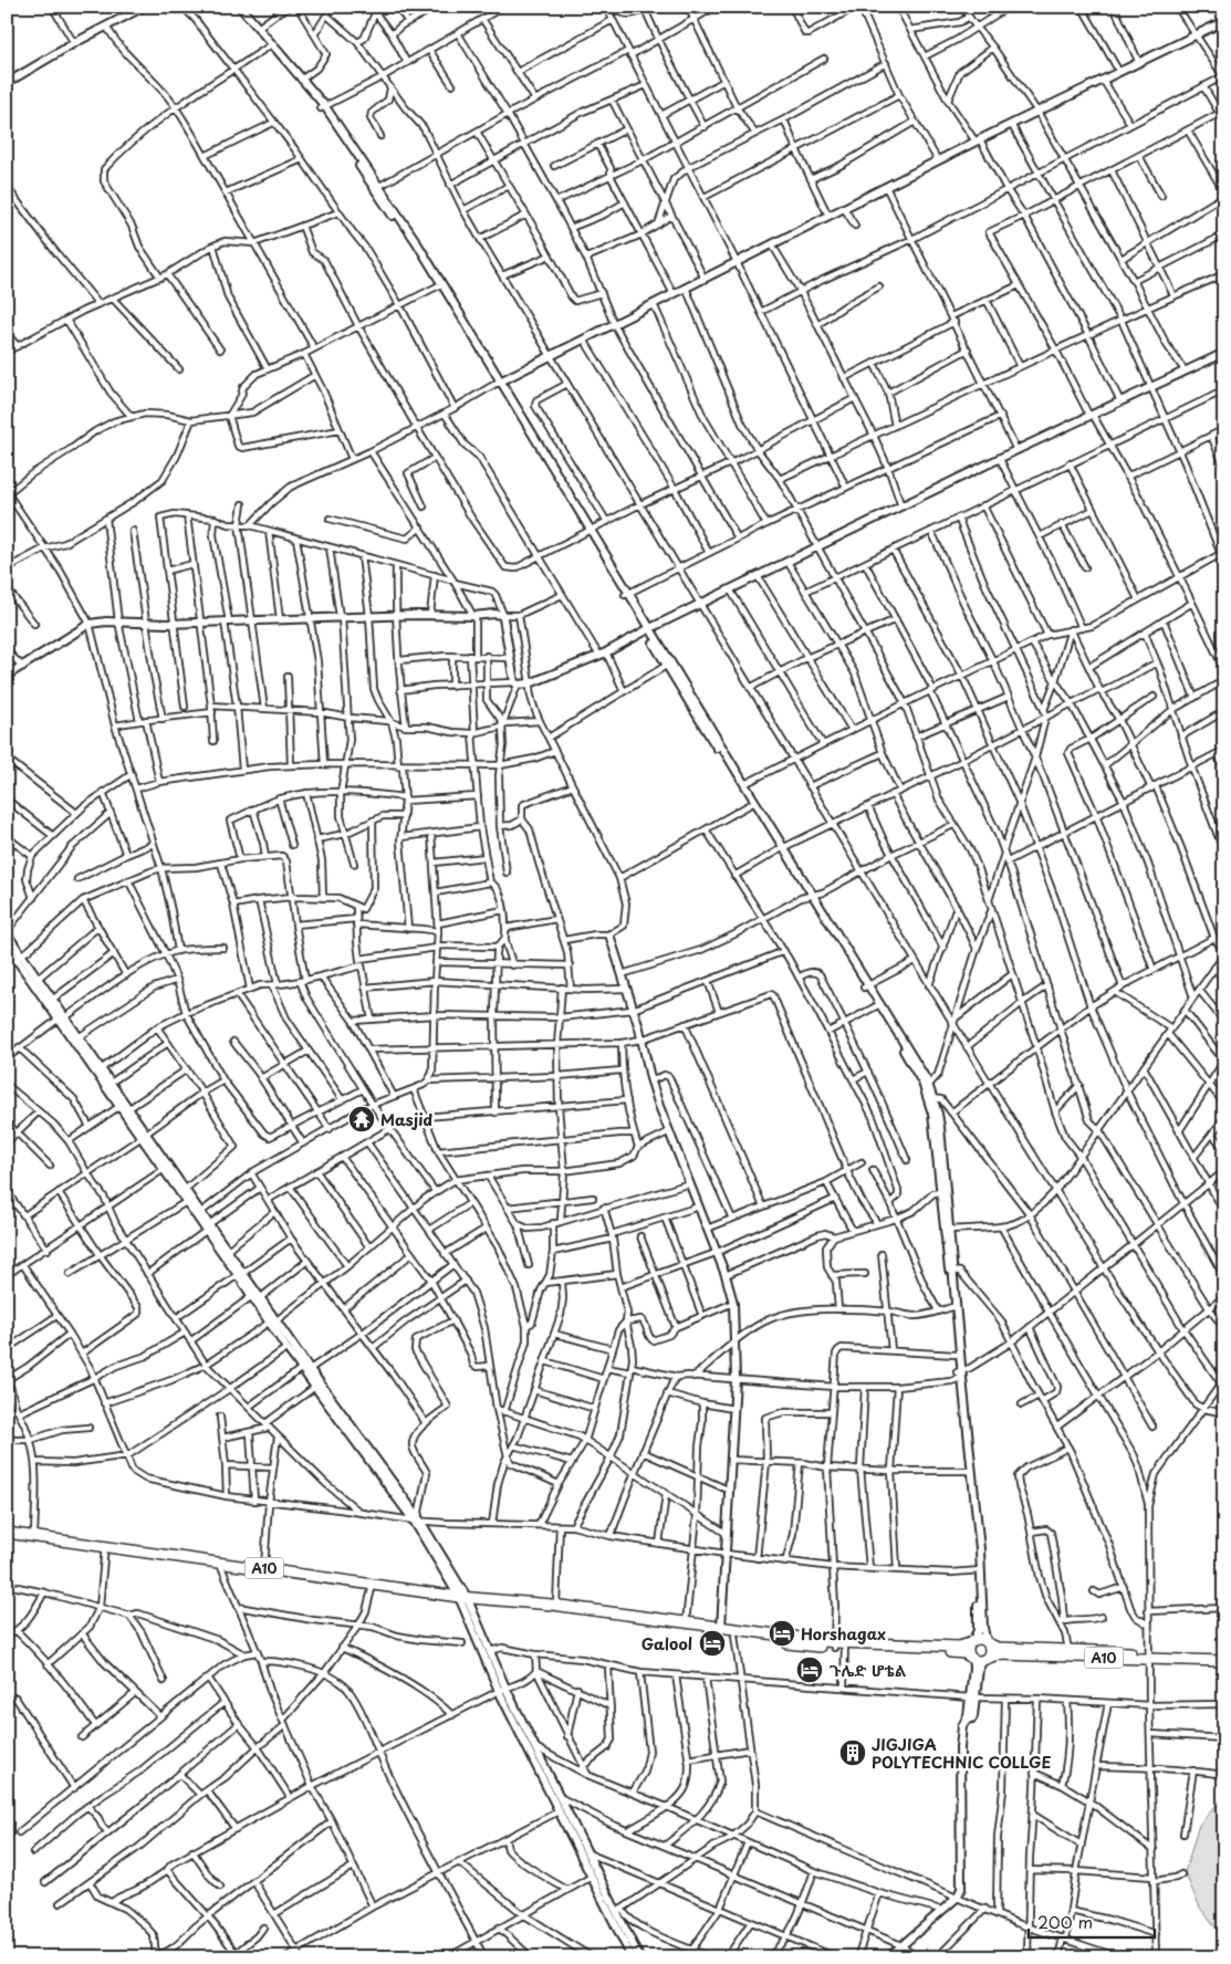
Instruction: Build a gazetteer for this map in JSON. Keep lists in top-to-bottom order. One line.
{"streets":{"highway":["A10"]},"places":{"temple":["Masjid"],"hotel":["Horshagax","Galool","ጉሌድ ሆቴል"],"building":["JIGJIGA POLYTECHNIC COLLGE"]},"scale_bar":"200 m"}
